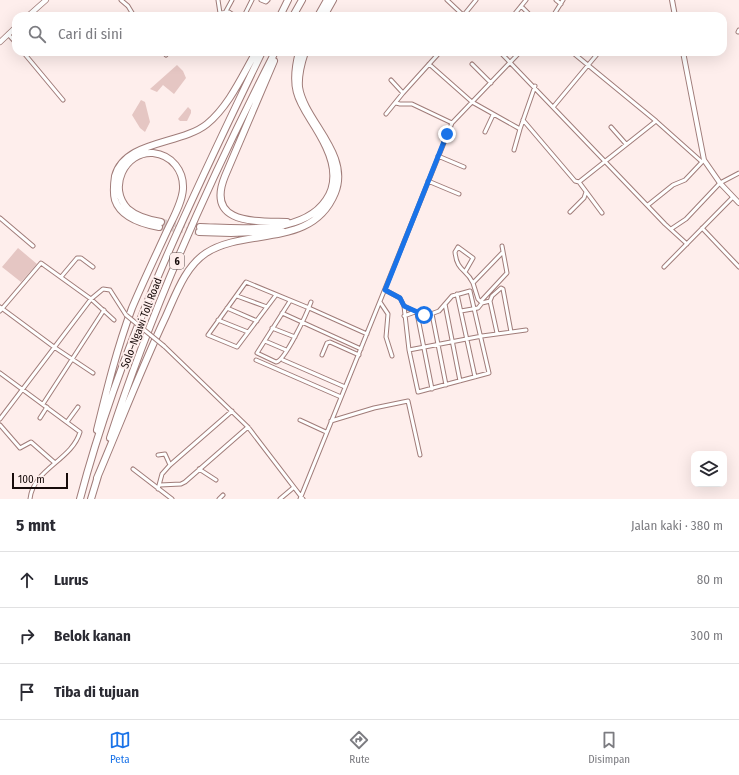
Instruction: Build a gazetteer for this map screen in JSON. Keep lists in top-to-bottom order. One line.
{"streets":{"highway":["6","Solo–Ngawi Toll Road"]},"scale_bar":"100 m","page":{"search":"Cari di sini","scale":"100 m","heading":["5 mnt","Jalan kaki · 380 m"],"list":[["Lurus","80 m"],["Belok kanan","300 m"],"Tiba di tujuan"],"nav":["Peta","Rute","Disimpan"]}}
